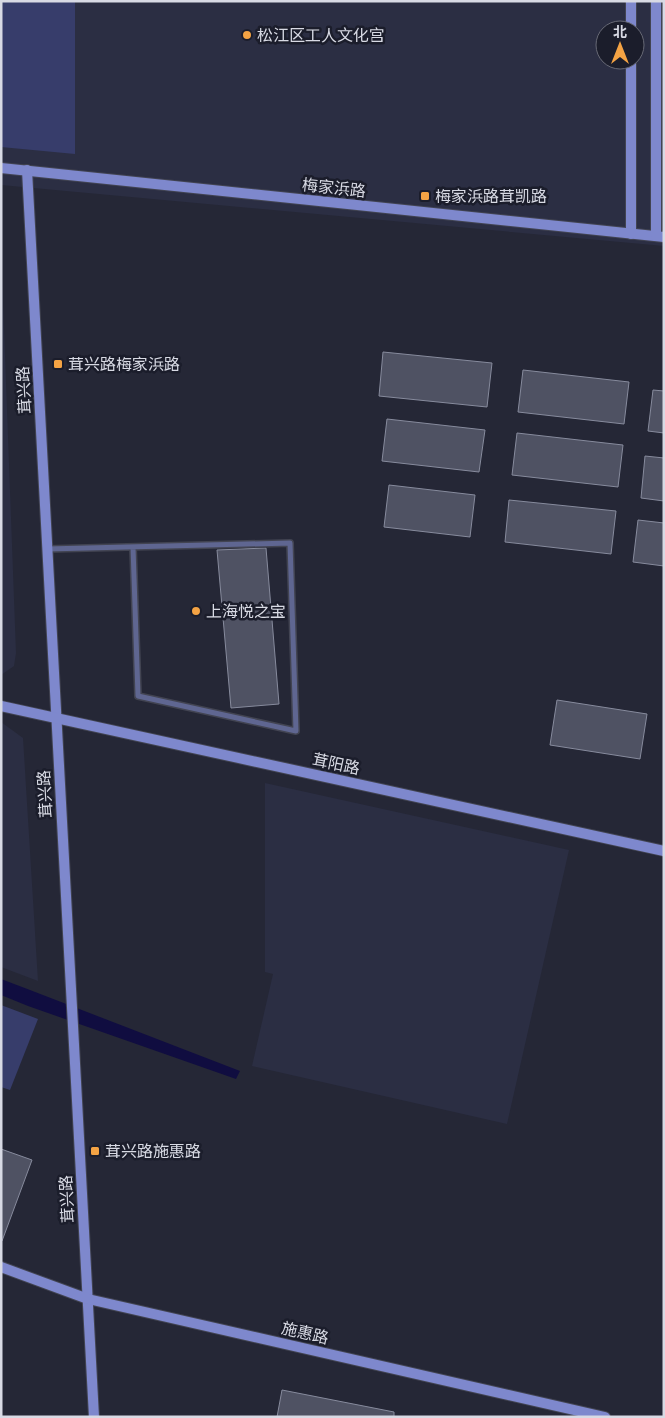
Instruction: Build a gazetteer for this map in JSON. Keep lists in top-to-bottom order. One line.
{"streets":{"main road":["梅家浜路","茸兴路","茸阳路","施惠路"]},"crossings":[["梅家浜路","茸兴路"],["茸兴路","茸阳路"],["茸兴路","施惠路"]],"places":{"other":["松江区工人文化宫","上海悦之宝"],"transit":["梅家浜路茸凯路","茸兴路梅家浜路","茸兴路施惠路"]},"north":"top"}
